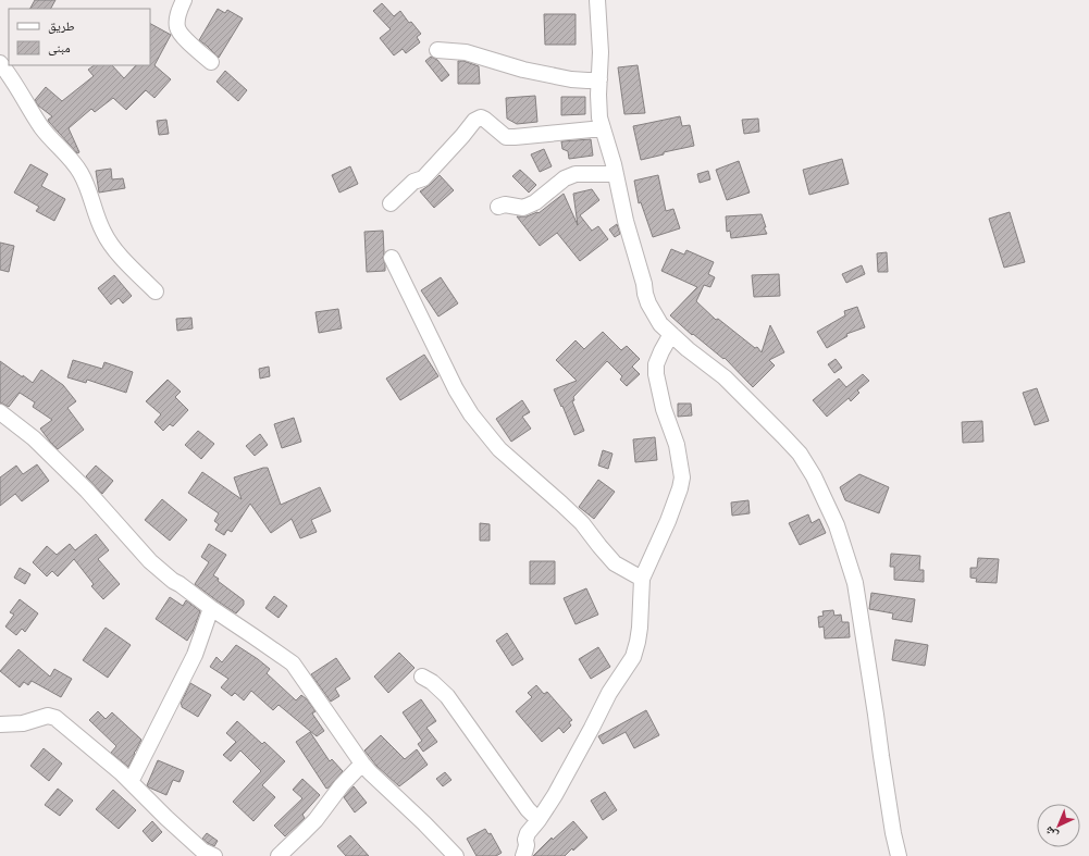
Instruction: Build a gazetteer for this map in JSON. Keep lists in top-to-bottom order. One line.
{"legend":["طريق","مبنى"],"north":"bottom left"}
